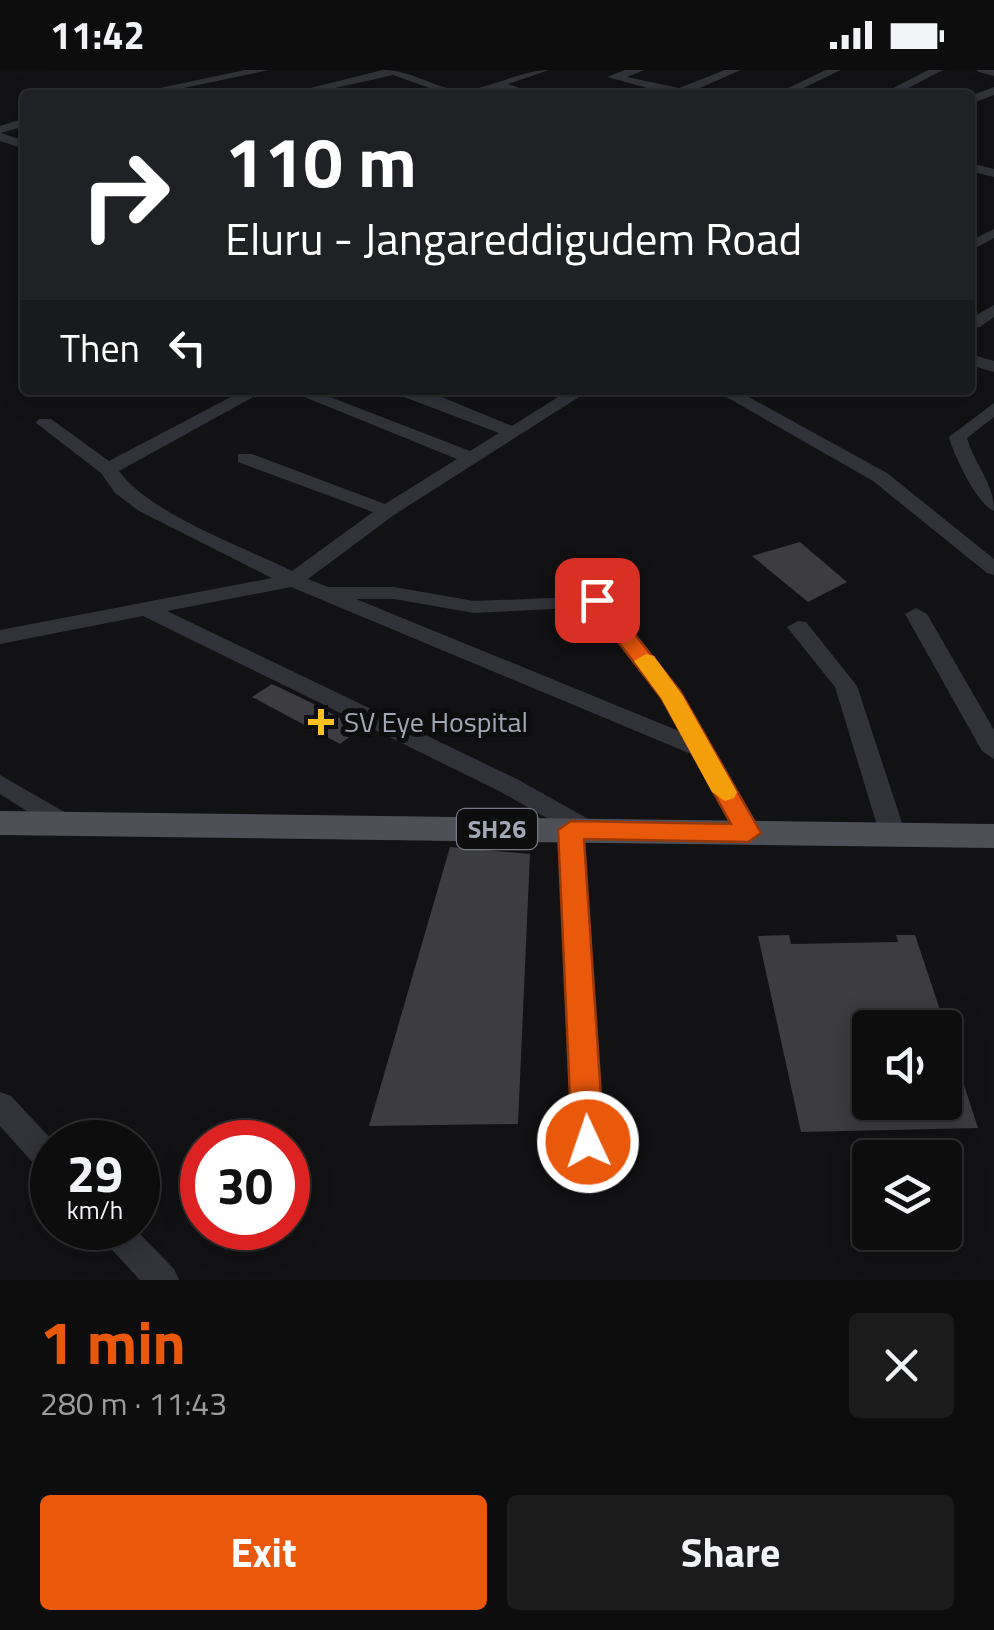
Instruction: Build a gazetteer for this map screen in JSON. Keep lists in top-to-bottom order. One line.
{"streets":{"main road":["SH26"]},"places":{"health":["SV Eye Hospital"]},"page":{"status":"11:42","turn":["110 m","Eluru - Jangareddigudem Road"],"then":"Then","speed":"29 km/h","limit":"30","heading":["1 min","280 m · 11:43"],"buttons":["Exit","Share"]}}
